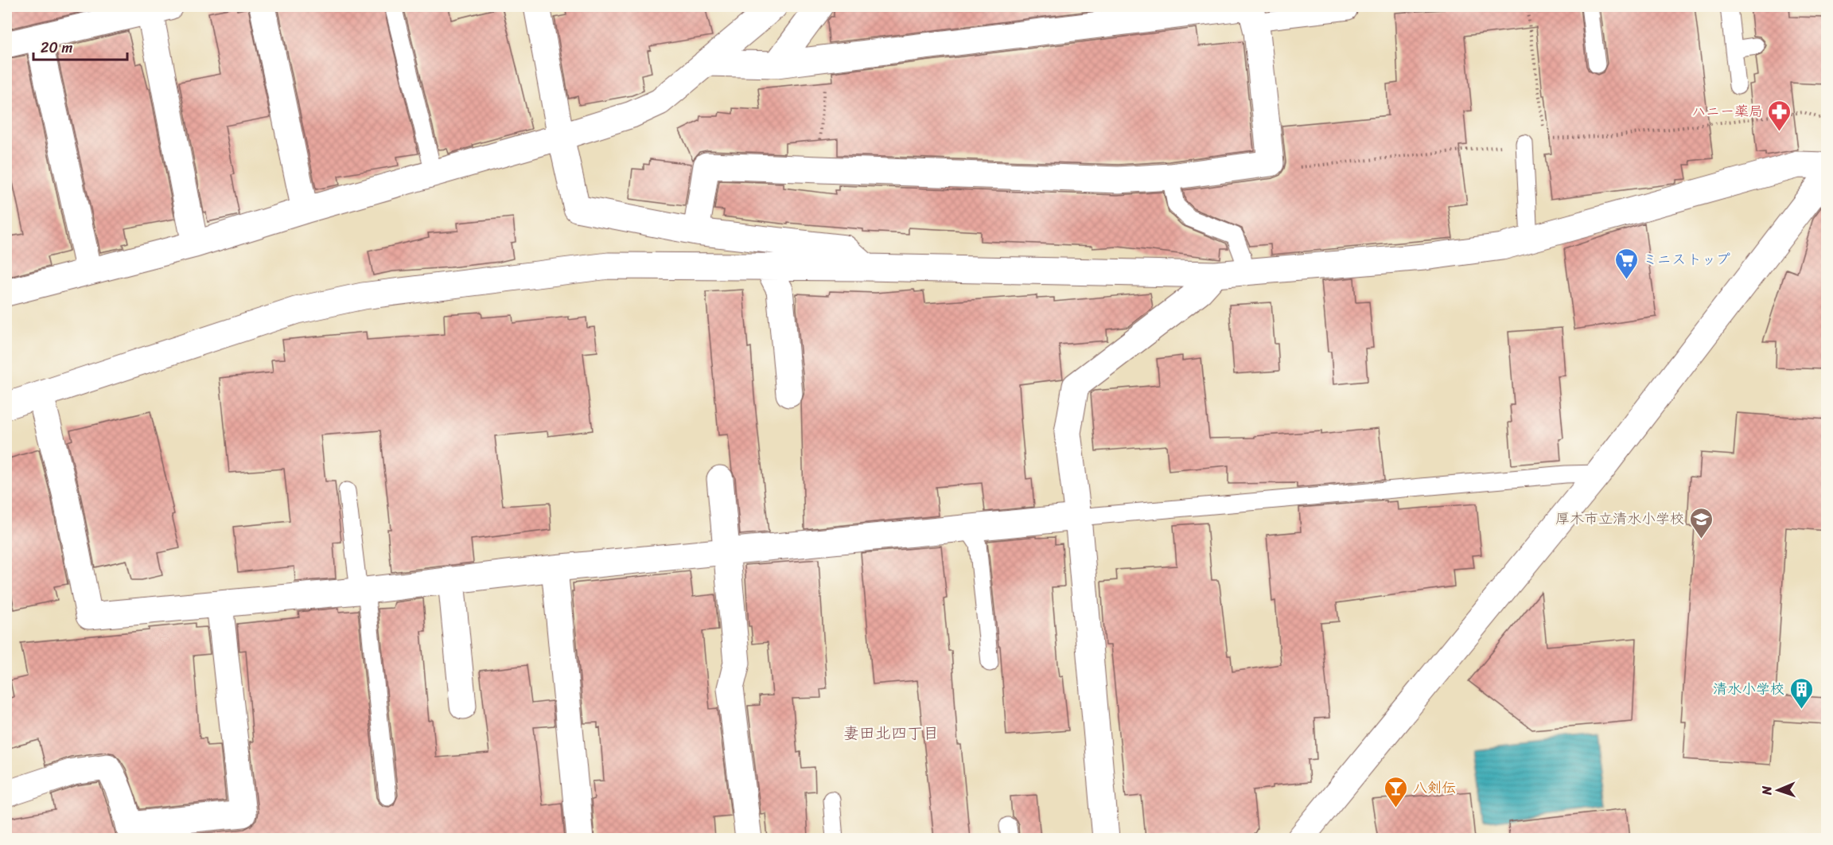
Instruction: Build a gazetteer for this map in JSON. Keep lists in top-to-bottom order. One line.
{"districts":["妻田北四丁目"],"places":{"pharmacy":["ハニー薬局"],"supermarket":["ミニストップ"],"school or university":["厚木市立清水小学校"],"building":["清水小学校"],"bar":["八剣伝"]},"scale_bar":"20 m","north":"left"}
